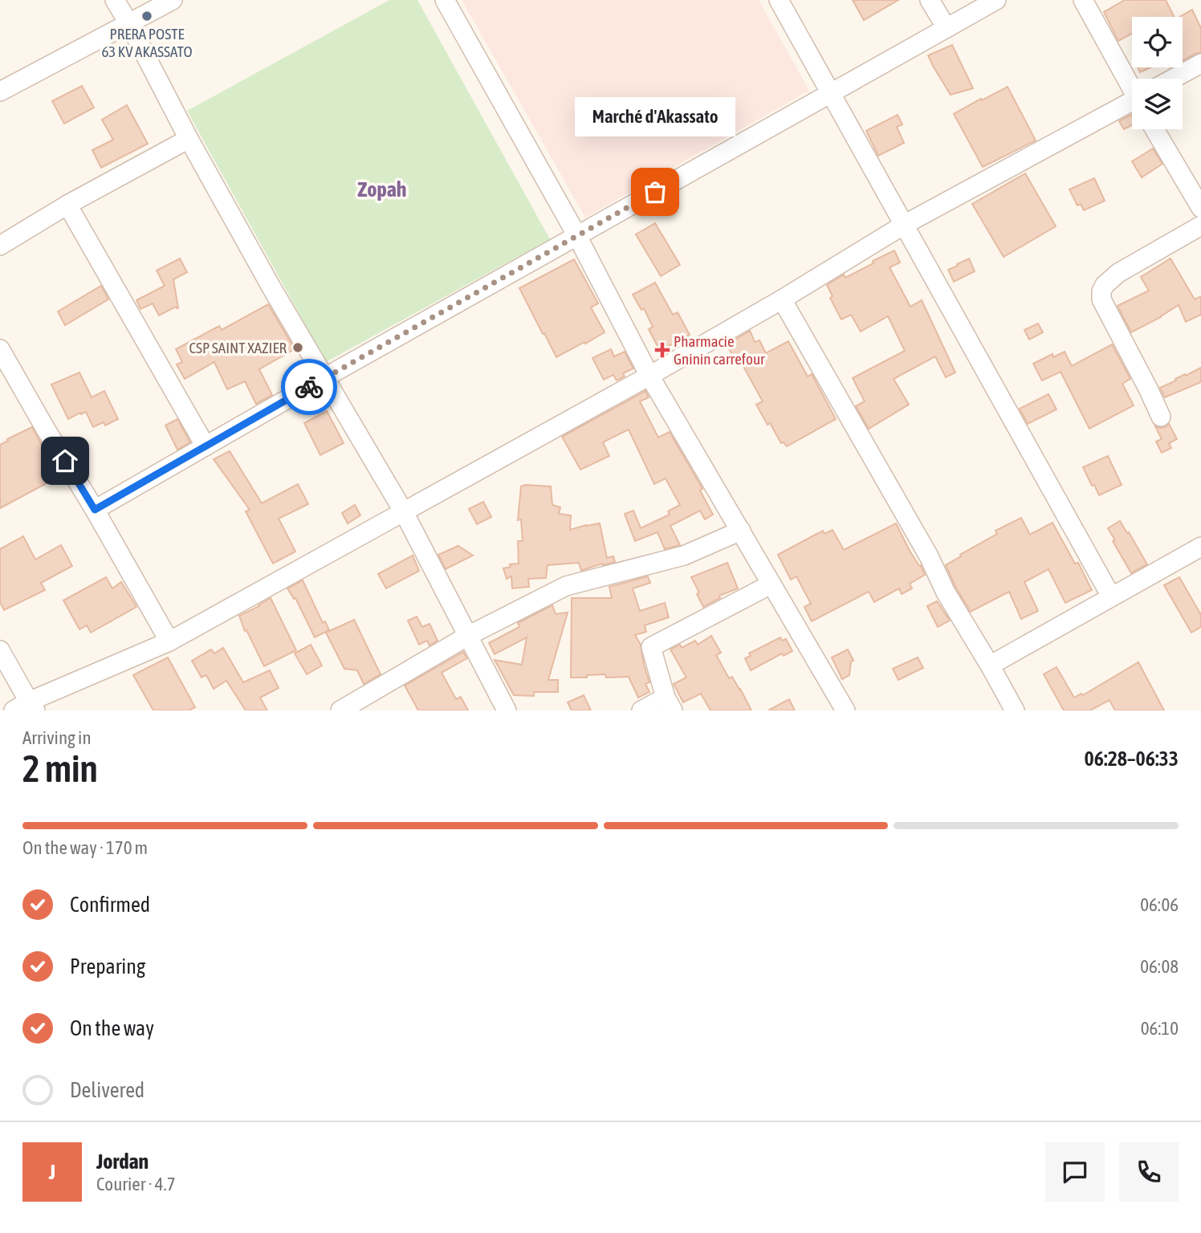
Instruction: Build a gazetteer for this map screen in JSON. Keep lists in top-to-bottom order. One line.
{"districts":["Zopah"],"places":{"other":["PRERA POSTE 63 KV AKASSATO","Marché d'Akassato","CSP SAINT XAZIER"],"health":["Pharmacie Gninin carrefour"]},"page":{"bubble":"Marché d'Akassato","heading":["2 min","Arriving in","06:28–06:33"],"panel":["Jordan","Courier · 4.7"],"bar":"On the way · 170 m","list":[["Confirmed","06:06"],["Preparing","06:08"],["On the way","06:10"],"Delivered"],"round":"J"}}
